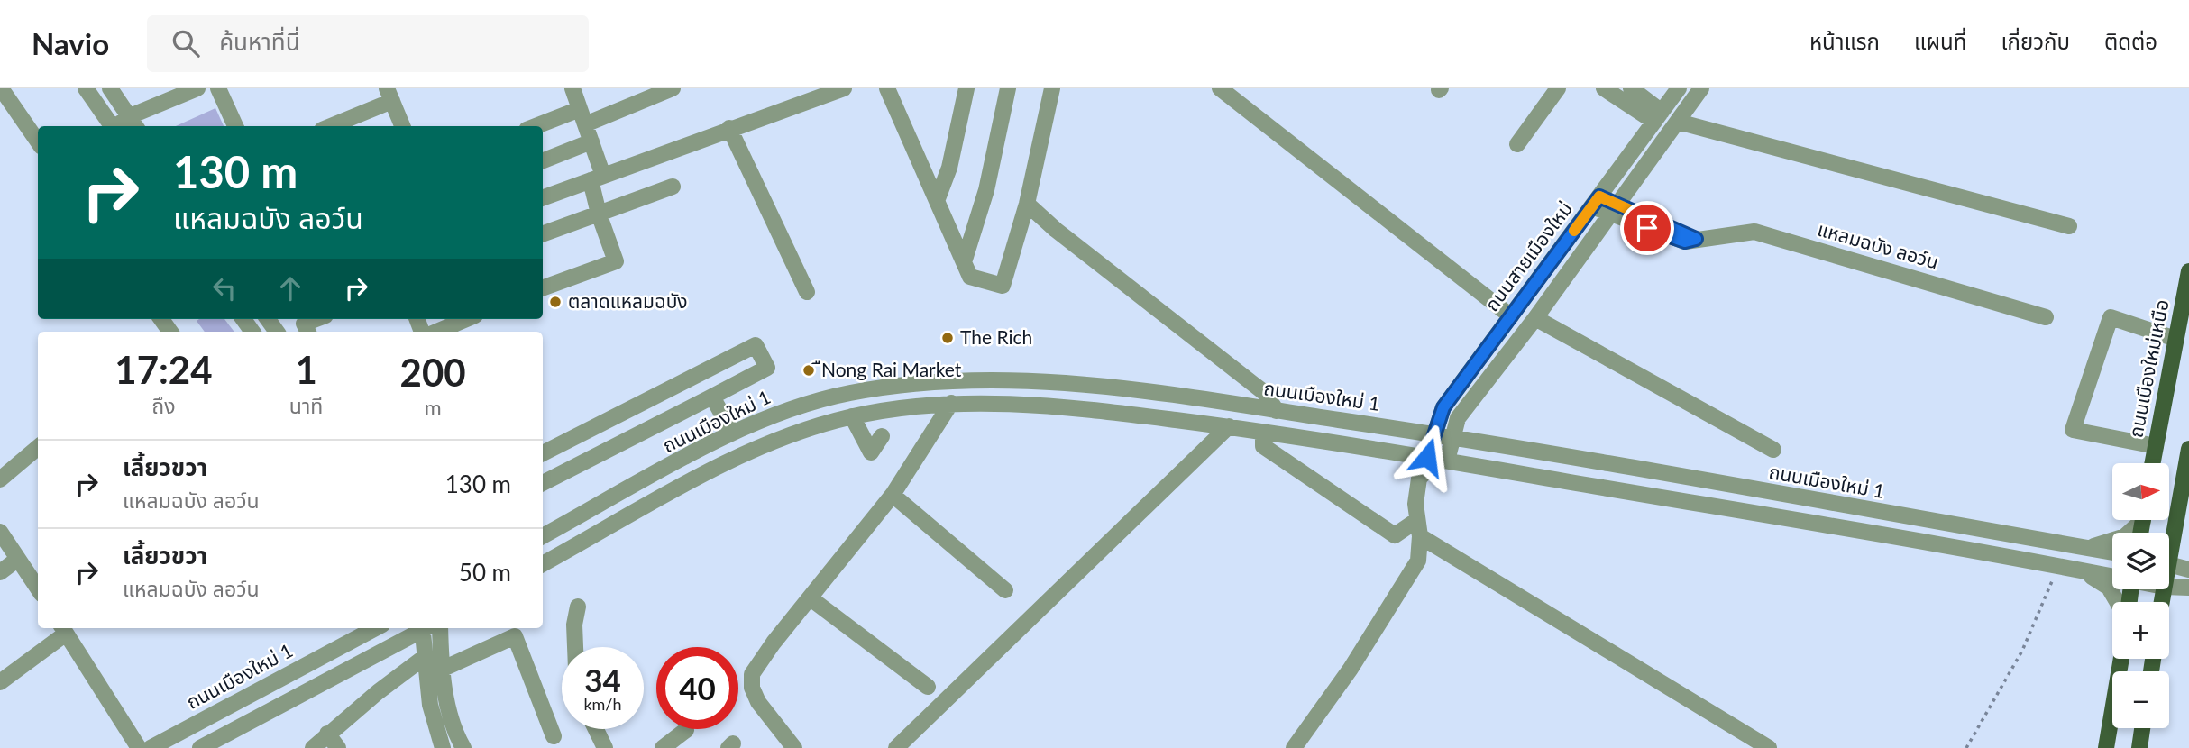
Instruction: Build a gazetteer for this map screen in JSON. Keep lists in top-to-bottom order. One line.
{"streets":{"main road":["ถนนเมืองใหม่เหนือ"],"street":["แหลมฉบัง ลอว์น","ถนนสายเมืองใหม่","ถนนเมืองใหม่ 1"]},"crossings":[["แหลมฉบัง ลอว์น","ถนนสายเมืองใหม่"],["ถนนสายเมืองใหม่","ถนนเมืองใหม่ 1"]],"places":["ตลาดแหลมฉบัง","The Rich","ืNong Rai Market"],"north":"right","page":{"header":"Navio","search":"ค้นหาที่นี่","nav":["หน้าแรก","แผนที่","เกี่ยวกับ","ติดต่อ"],"turn":["130 m","แหลมฉบัง ลอว์น"],"eta":["17:24","ถึง","1","นาที","200","m"],"list":[{"name":"เลี้ยวขวา","note":"แหลมฉบัง ลอว์น","value":"130 m"},{"name":"เลี้ยวขวา","note":"แหลมฉบัง ลอว์น","value":"50 m"}],"map_buttons":["+","−"],"speed":"34 km/h","limit":"40"}}
